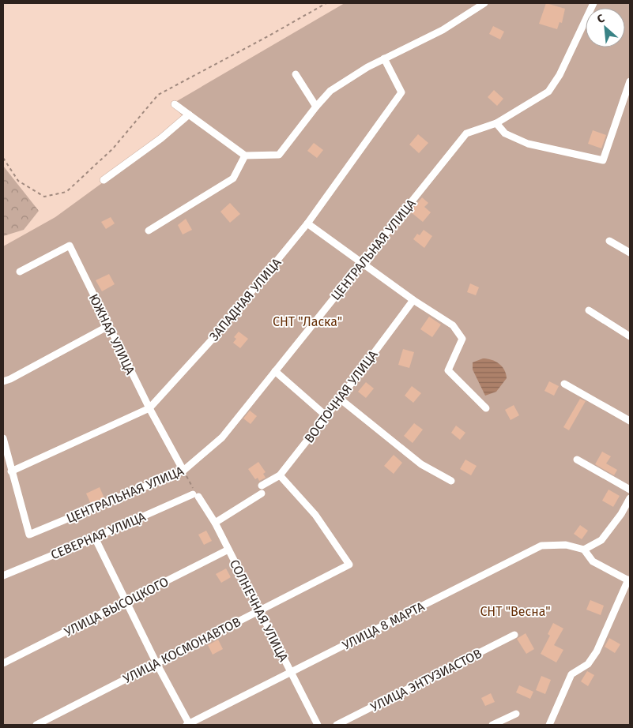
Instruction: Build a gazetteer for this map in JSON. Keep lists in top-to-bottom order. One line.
{"streets":{"street":["ЦЕНТРАЛЬНАЯ УЛИЦА","ЗАПАДНАЯ УЛИЦА","ЮЖНАЯ УЛИЦА","ВОСТОЧНАЯ УЛИЦА","СЕВЕРНАЯ УЛИЦА","УЛИЦА ВЫСОЦКОГО","СОЛНЕЧНАЯ УЛИЦА","УЛИЦА 8 МАРТА","УЛИЦА КОСМОНАВТОВ","УЛИЦА ЭНТУЗИАСТОВ"]},"crossings":[["ЦЕНТРАЛЬНАЯ УЛИЦА","ЗАПАДНАЯ УЛИЦА"],["ЦЕНТРАЛЬНАЯ УЛИЦА","ЮЖНАЯ УЛИЦА"],["ЗАПАДНАЯ УЛИЦА","ЮЖНАЯ УЛИЦА"],["ВОСТОЧНАЯ УЛИЦА","СОЛНЕЧНАЯ УЛИЦА"],["ВОСТОЧНАЯ УЛИЦА","УЛИЦА КОСМОНАВТОВ"],["СЕВЕРНАЯ УЛИЦА","СОЛНЕЧНАЯ УЛИЦА"],["УЛИЦА ВЫСОЦКОГО","СОЛНЕЧНАЯ УЛИЦА"],["СОЛНЕЧНАЯ УЛИЦА","УЛИЦА 8 МАРТА"],["СОЛНЕЧНАЯ УЛИЦА","УЛИЦА КОСМОНАВТОВ"]],"parks":["СНТ \"Ласка\"","СНТ \"Весна\""],"north":"top left"}
